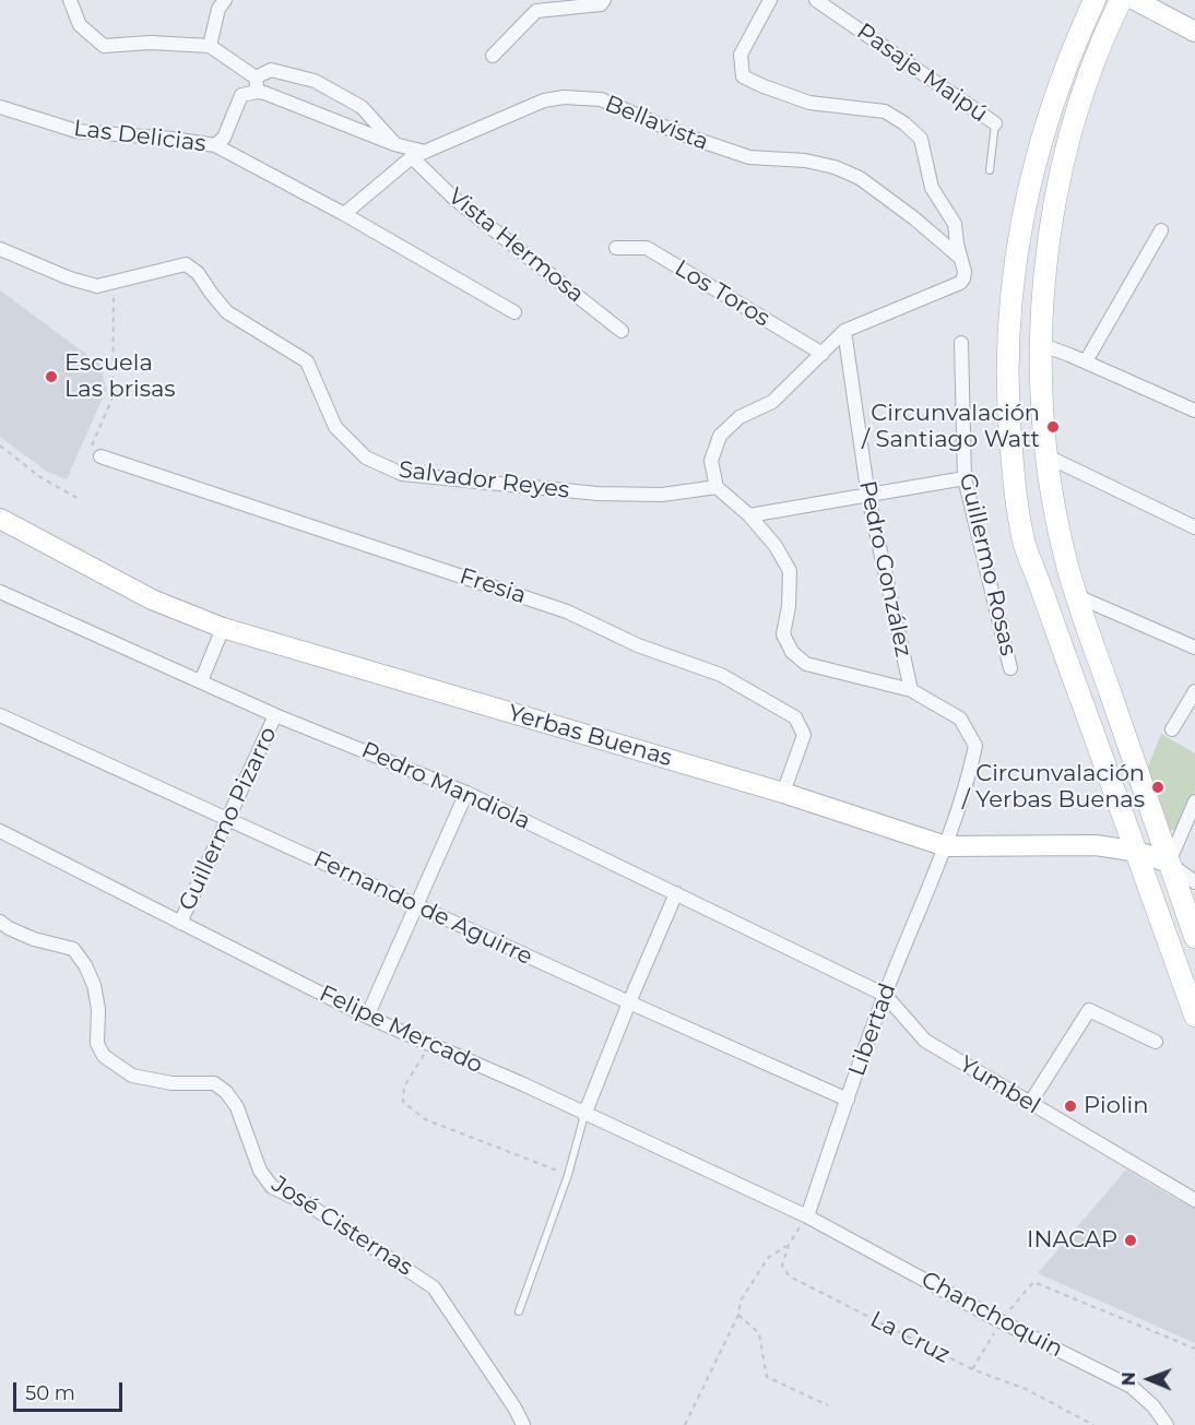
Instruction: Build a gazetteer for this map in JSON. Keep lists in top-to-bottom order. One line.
{"streets":{"street":["Pasaje Maipú","Bellavista","Las Delicias","Vista Hermosa","Los Toros","Salvador Reyes","Guillermo Rosas","Pedro González","Fresia","Yerbas Buenas","Pedro Mandiola","Guillermo Pizarro","Fernando de Aguirre","Felipe Mercado","Libertad","Yumbel","José Cisternas","Chanchoquin"],"path":["La Cruz"]},"crossings":[["Bellavista","Vista Hermosa"],["Fresia","Yerbas Buenas"],["Yerbas Buenas","Libertad"],["Pedro Mandiola","Guillermo Pizarro"],["Pedro Mandiola","Libertad"],["Pedro Mandiola","Yumbel"],["Guillermo Pizarro","Fernando de Aguirre"],["Guillermo Pizarro","Felipe Mercado"],["Fernando de Aguirre","Libertad"],["Felipe Mercado","Libertad"],["Felipe Mercado","Chanchoquin"],["Libertad","Yumbel"],["Libertad","Chanchoquin"]],"places":["Escuela Las brisas","Circunvalación / Santiago Watt","Circunvalación / Yerbas Buenas","Piolin","INACAP"],"scale_bar":"50 m","north":"left"}
